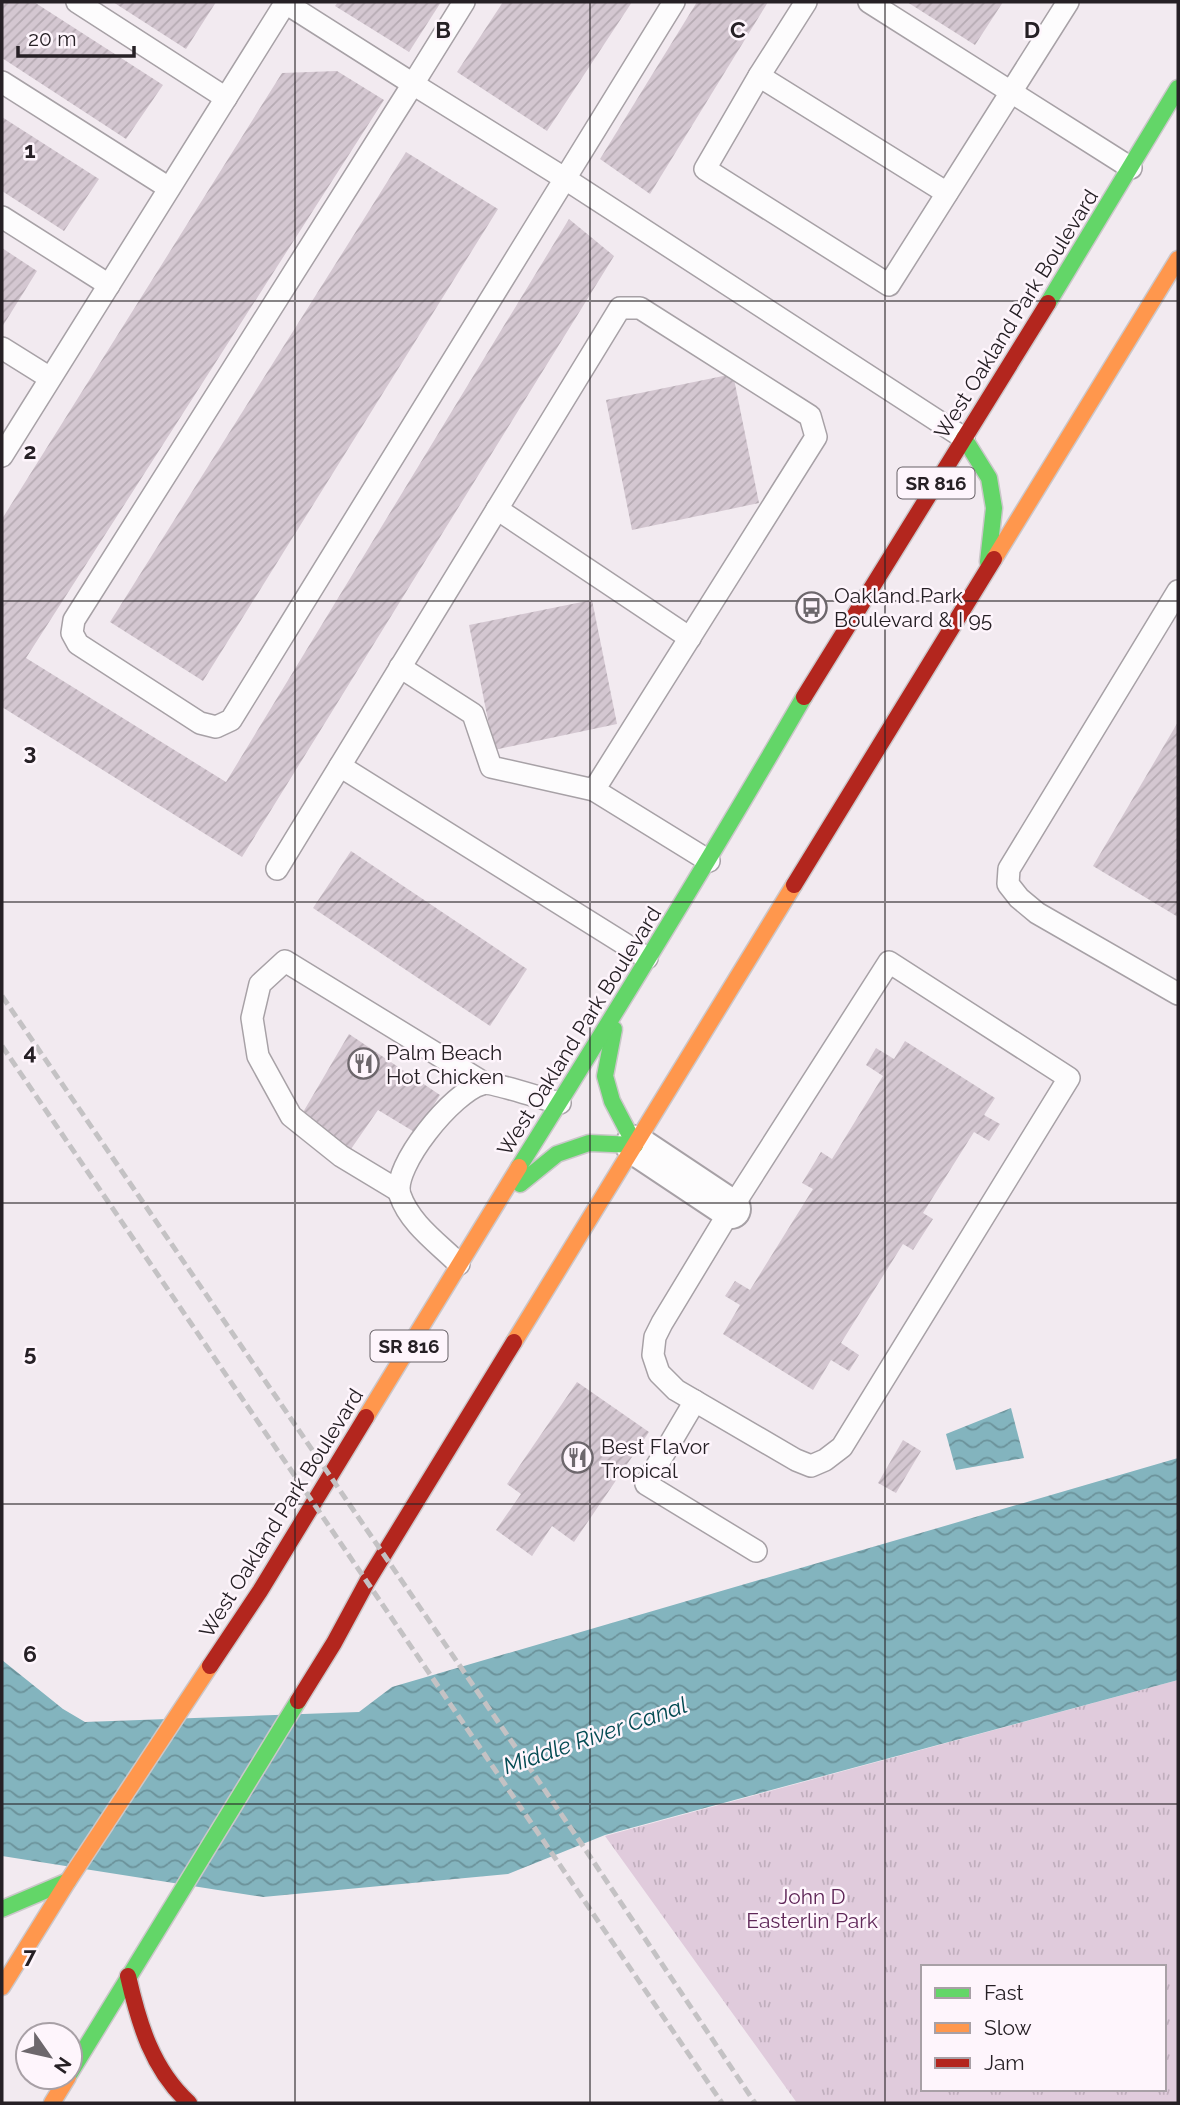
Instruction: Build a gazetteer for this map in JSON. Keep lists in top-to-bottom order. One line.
{"streets":{"main road":["West Oakland Park Boulevard","SR 816"]},"water":["Middle River Canal"],"parks":["John D Easterlin Park"],"places":{"bus stop":["Oakland Park Boulevard & I 95"],"restaurant":["Palm Beach Hot Chicken","Best Flavor Tropical"]},"legend":["Fast","Slow","Jam"],"scale_bar":"20 m","north":"bottom right","grid":{"columns":["B","C","D"],"rows":["1","2","3","4","5","6","7"]}}
